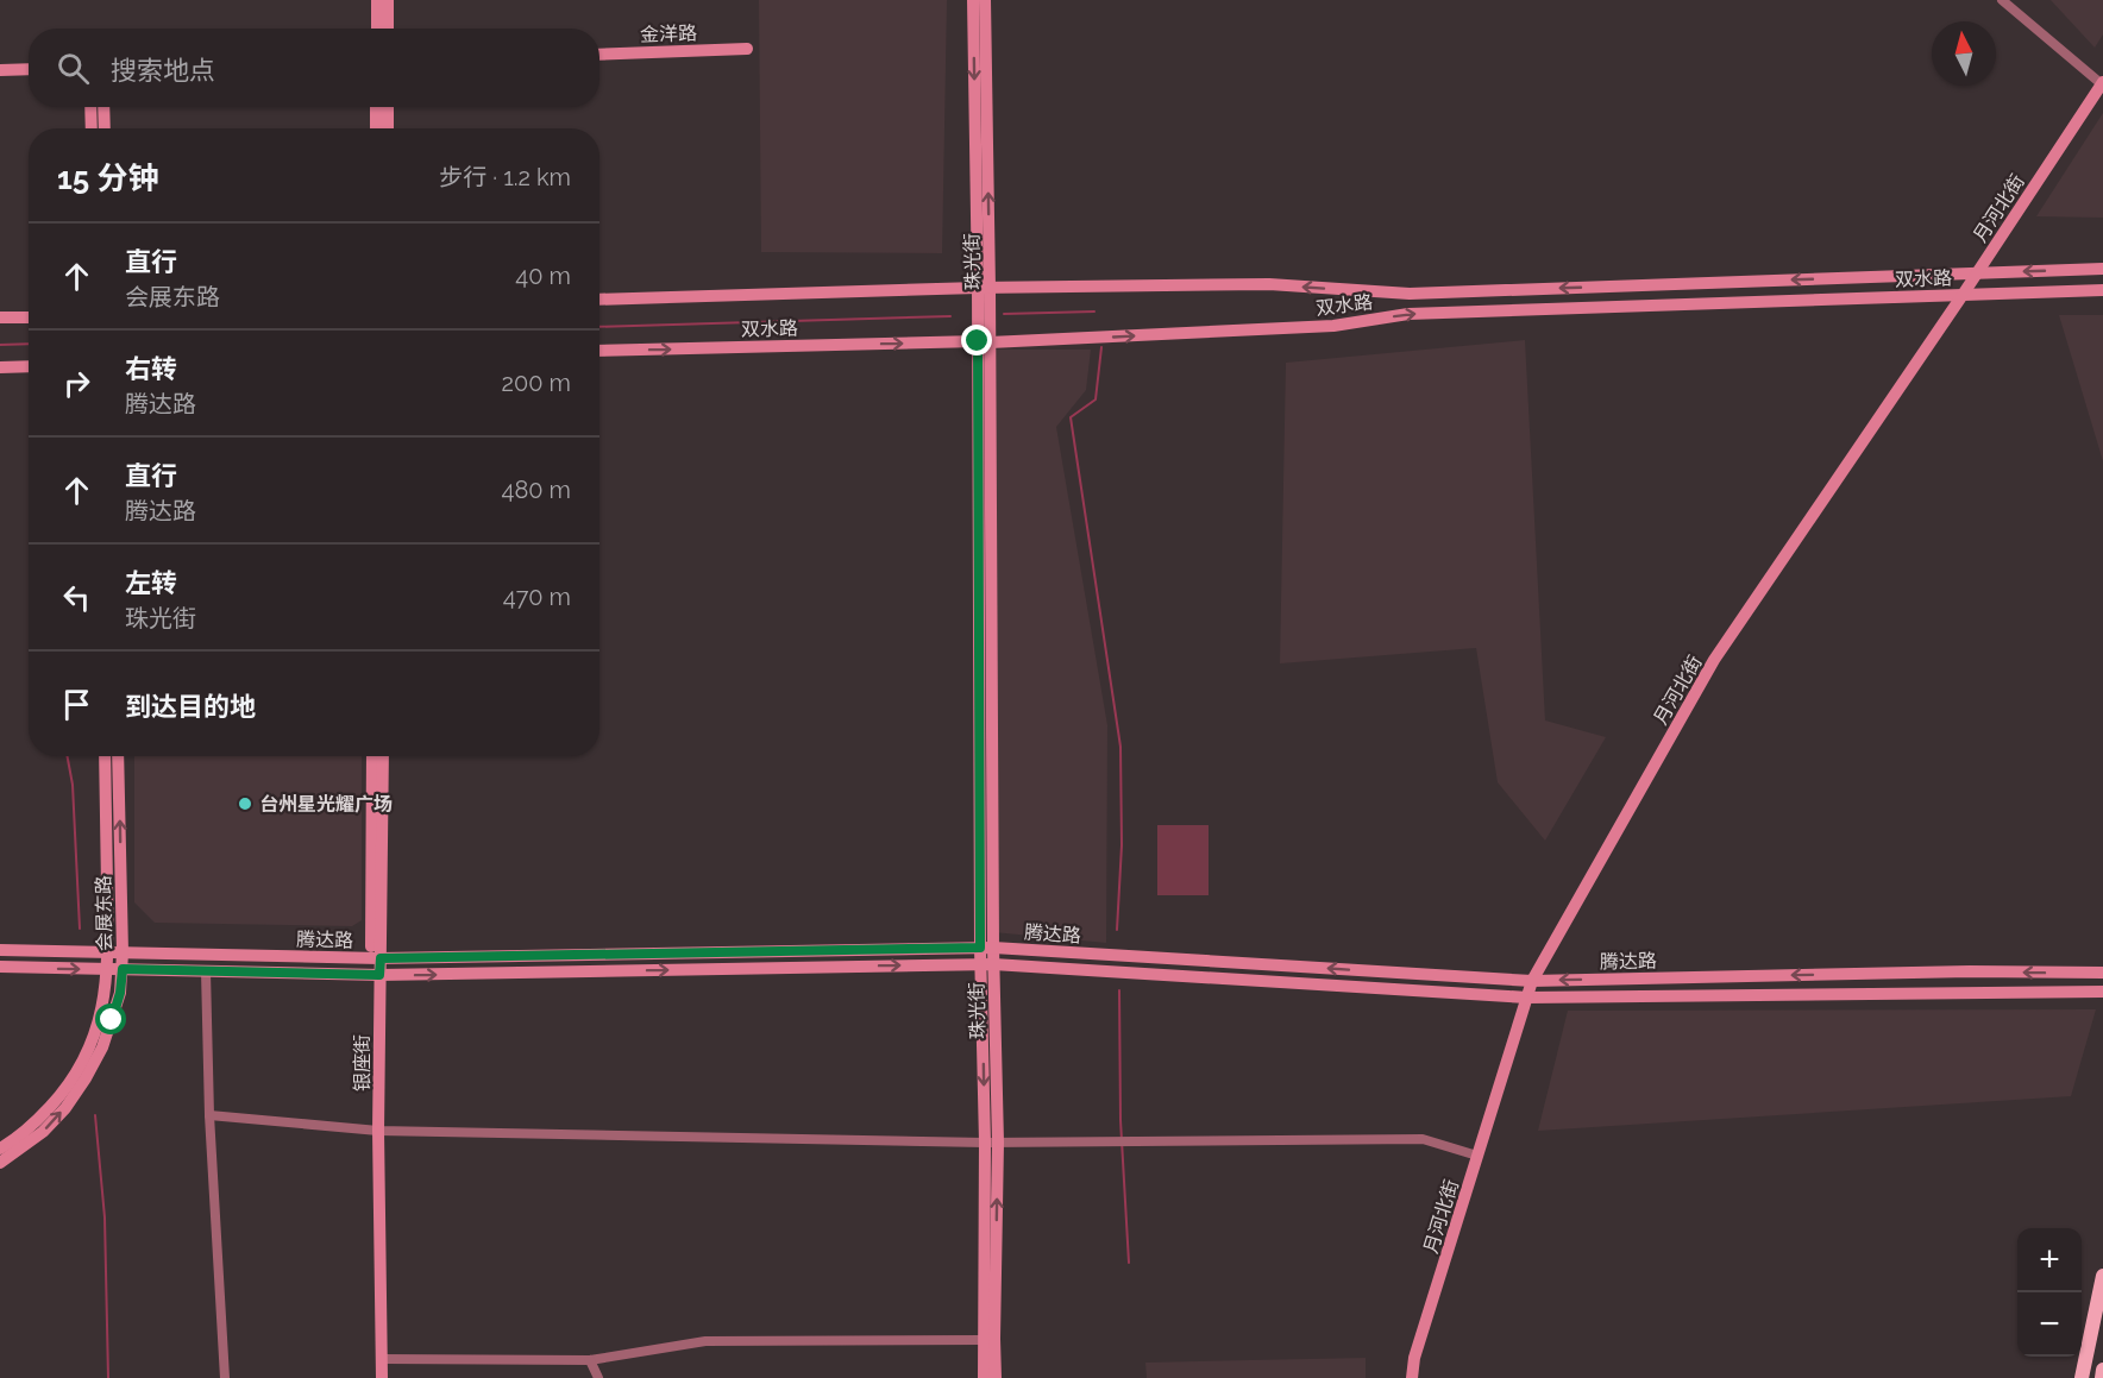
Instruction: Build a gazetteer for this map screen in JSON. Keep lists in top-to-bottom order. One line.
{"streets":{"main road":["金洋路","月河北街","珠光街","双水路","会展东路","腾达路"]},"crossings":[["月河北街","双水路"],["月河北街","腾达路"],["珠光街","双水路"],["珠光街","腾达路"],["会展东路","腾达路"]],"places":["台州星光耀广场"],"north":"top","page":{"search":"搜索地点","heading":["15 分钟","步行 · 1.2 km"],"list":[["直行","会展东路","40 m"],["右转","腾达路","200 m"],["直行","腾达路","480 m"],["左转","珠光街","470 m"],"到达目的地"],"map_buttons":["+","−"]}}
